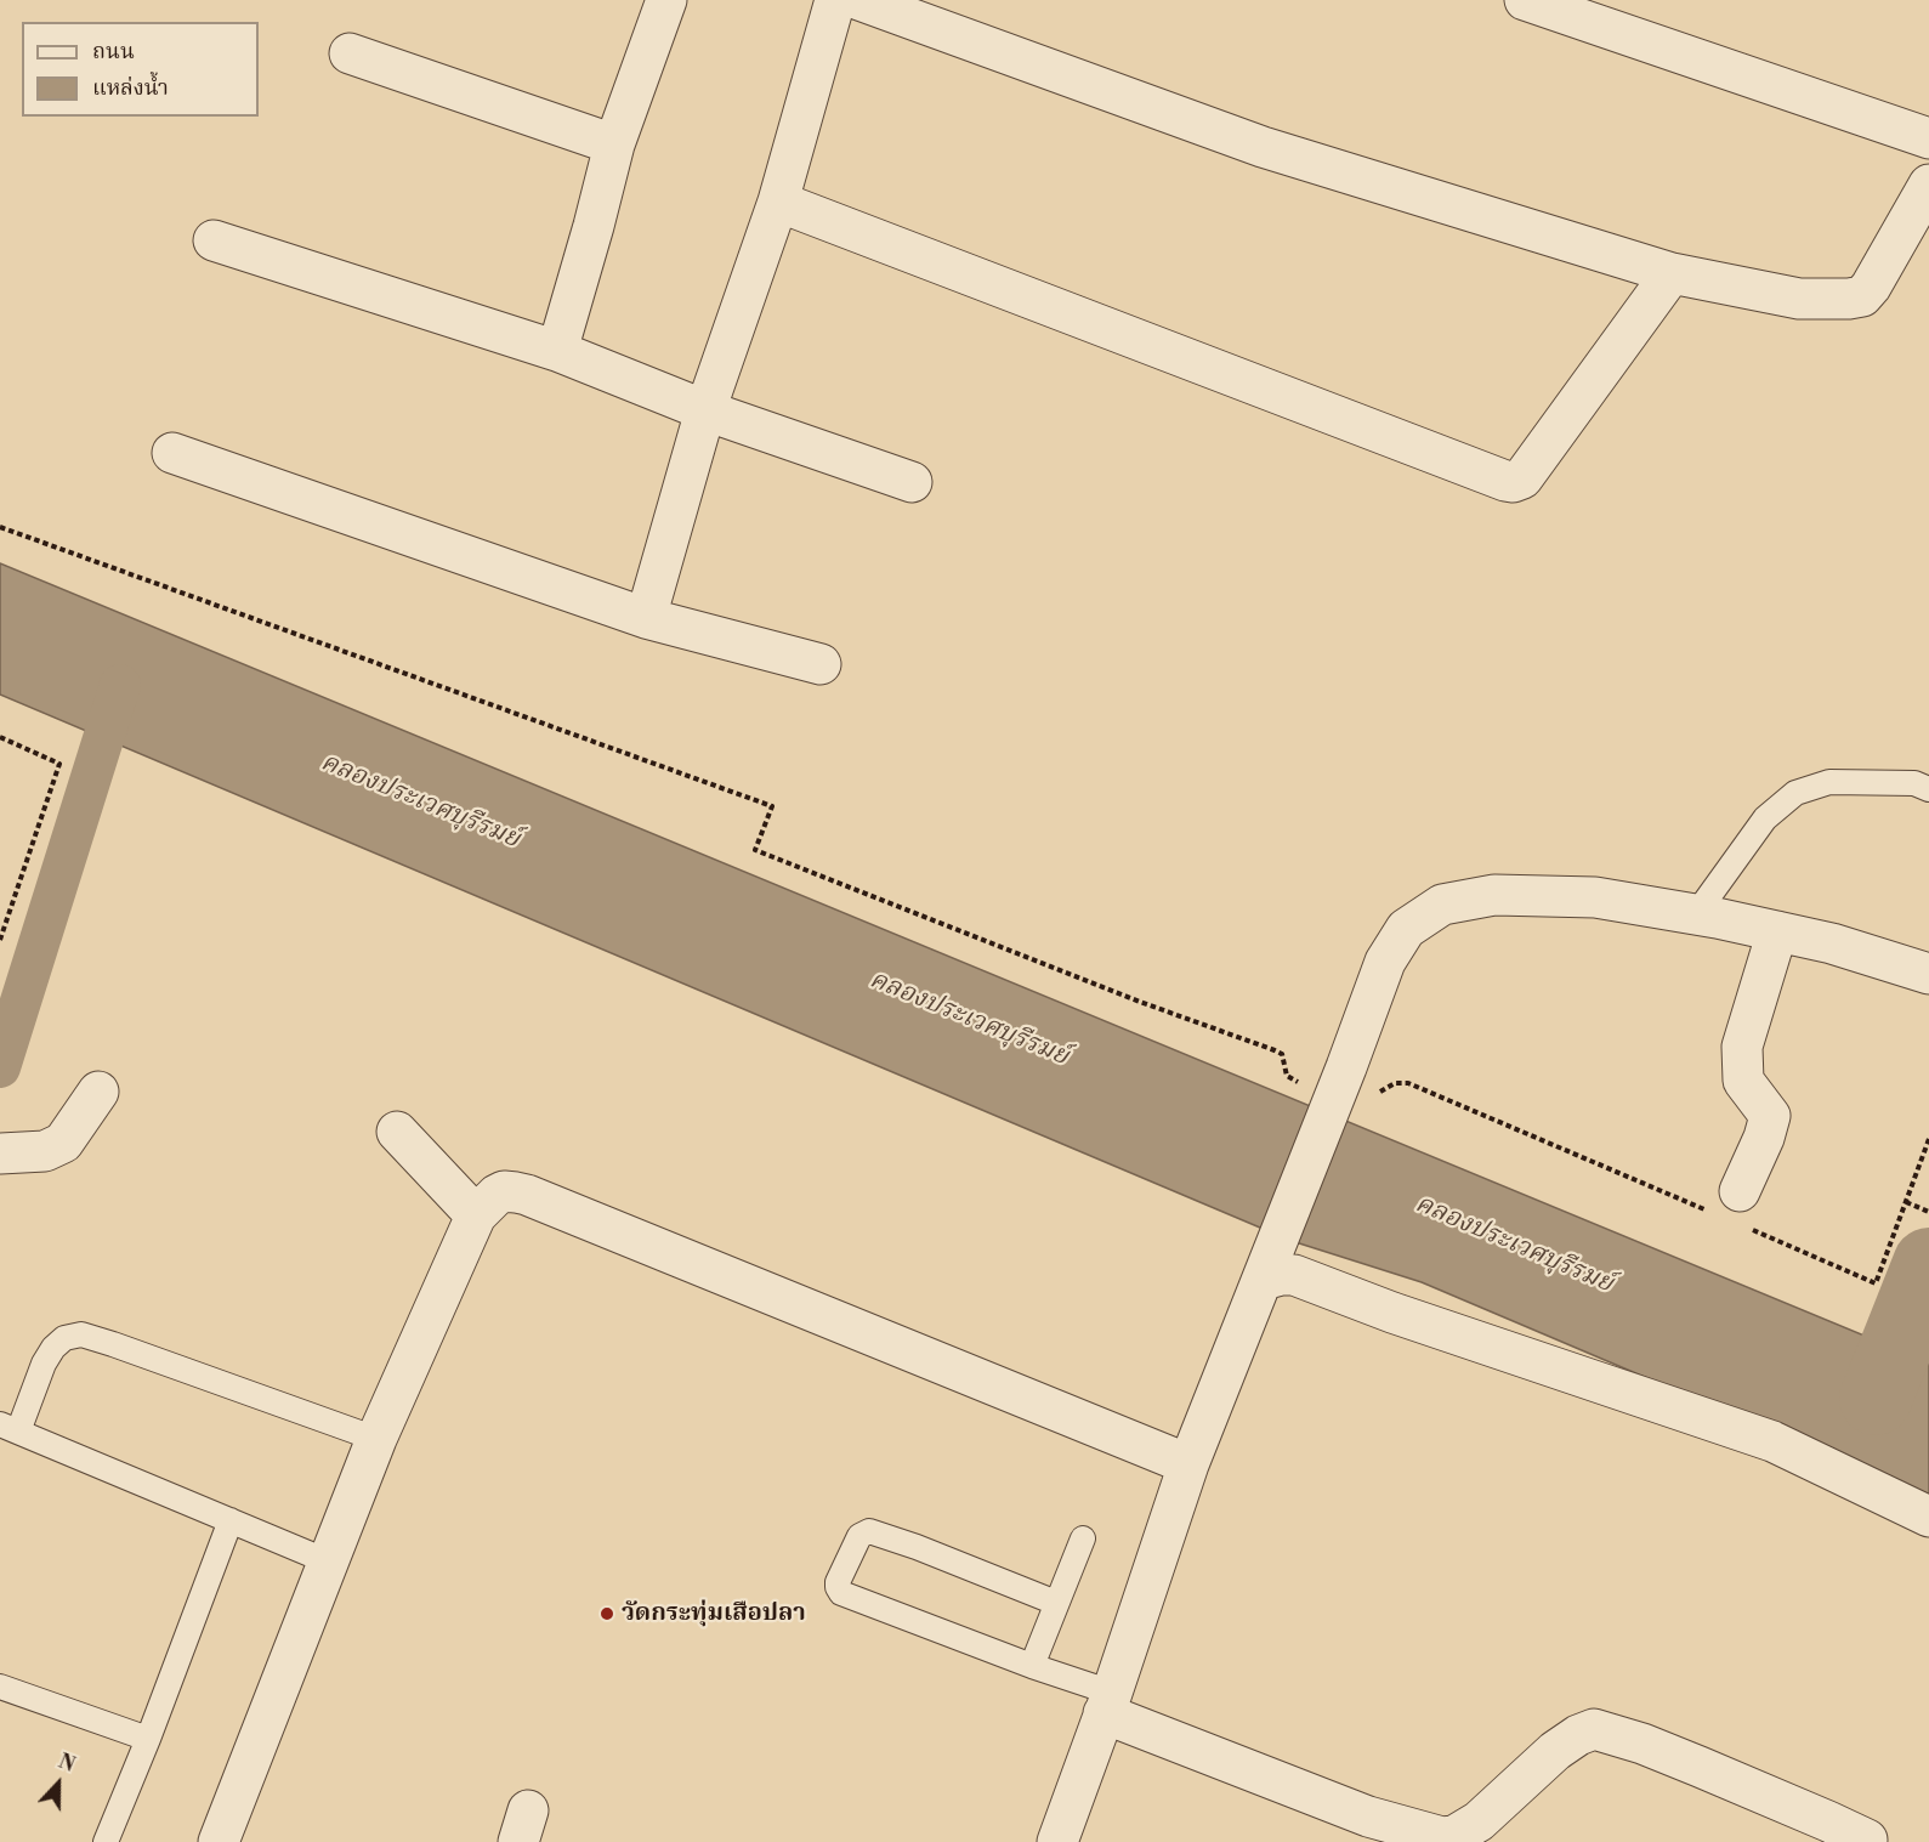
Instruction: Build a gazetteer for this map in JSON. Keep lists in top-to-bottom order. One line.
{"water":["คลองประเวศบุรีรมย์"],"places":["วัดกระทุ่มเสือปลา"],"legend":["ถนน","แหล่งน้ำ"],"north":"top"}
